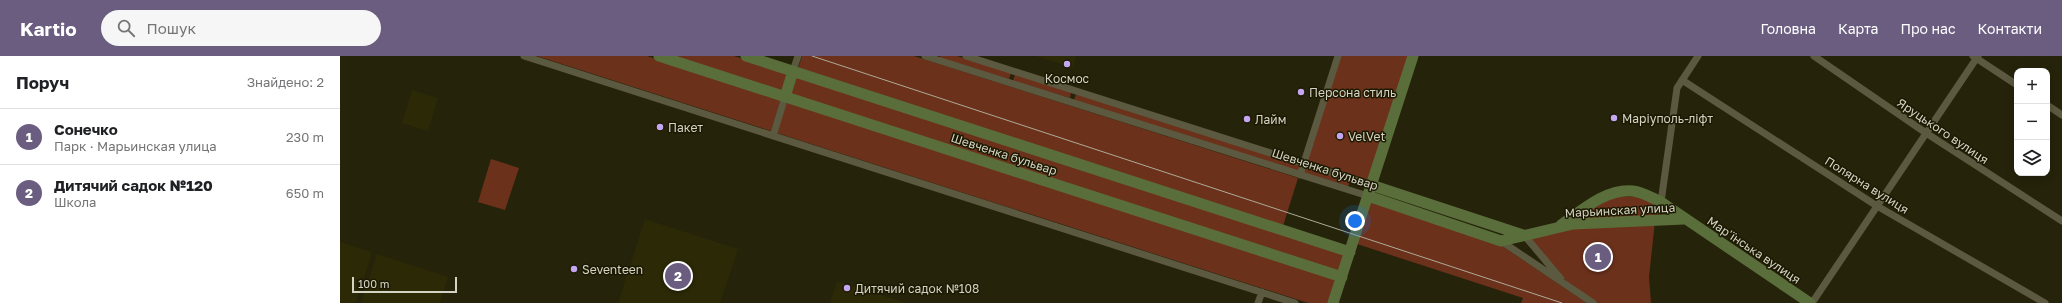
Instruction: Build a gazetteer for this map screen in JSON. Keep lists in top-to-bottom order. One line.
{"streets":{"main road":["Шевченка бульвар","Марьинская улица","Мар'їнська вулиця"],"street":["Яруцького вулиця","Полярна вулиця"]},"crossings":[["Шевченка бульвар","Марьинская улица"],["Марьинская улица","Мар'їнська вулиця"]],"places":["Космос","Персона стиль","Маріуполь-ліфт","Лайм","Пакет","VelVet","Seventeen","Дитячий садок №108"],"scale_bar":"100 m","page":{"header":"Kartio","search":"Пошук","nav":["Головна","Карта","Про нас","Контакти"],"heading":["Поруч","Знайдено: 2"],"map_buttons":["+","−"],"list":[{"mark":"1","name":"Сонечко","note":"Парк · Марьинская улица","value":"230 m"},{"mark":"2","name":"Дитячий садок №120","note":"Школа","value":"650 m"}],"pins":["1","2"],"scale":"100 m"}}
